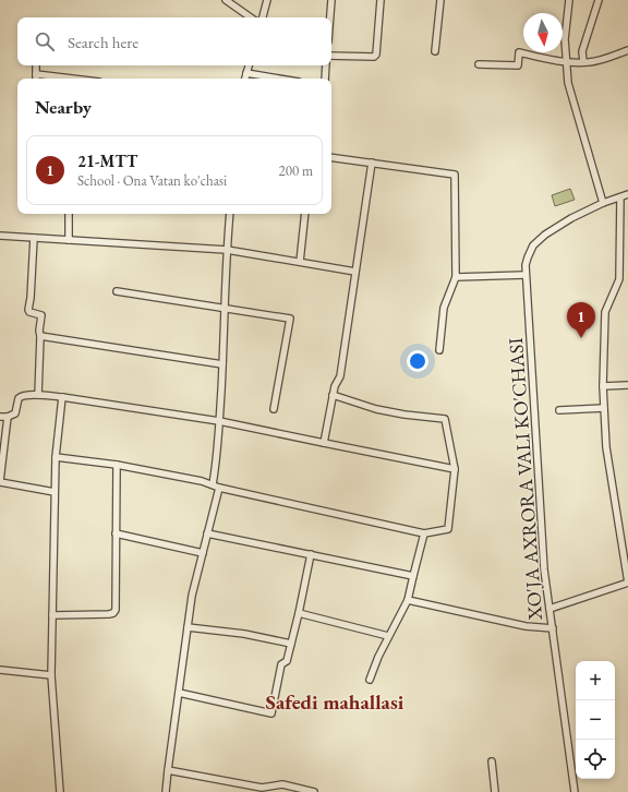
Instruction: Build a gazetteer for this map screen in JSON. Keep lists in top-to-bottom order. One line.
{"streets":{"street":["XO'JA AXRORA VALI KO'CHASI"]},"districts":["Safedi mahallasi"],"north":"bottom","page":{"search":"Search here","heading":"Nearby","list":[{"mark":"1","name":"21-MTT","note":"School · Ona Vatan ko'chasi","value":"200 m"}],"pins":"1","map_buttons":["+","−"]}}
